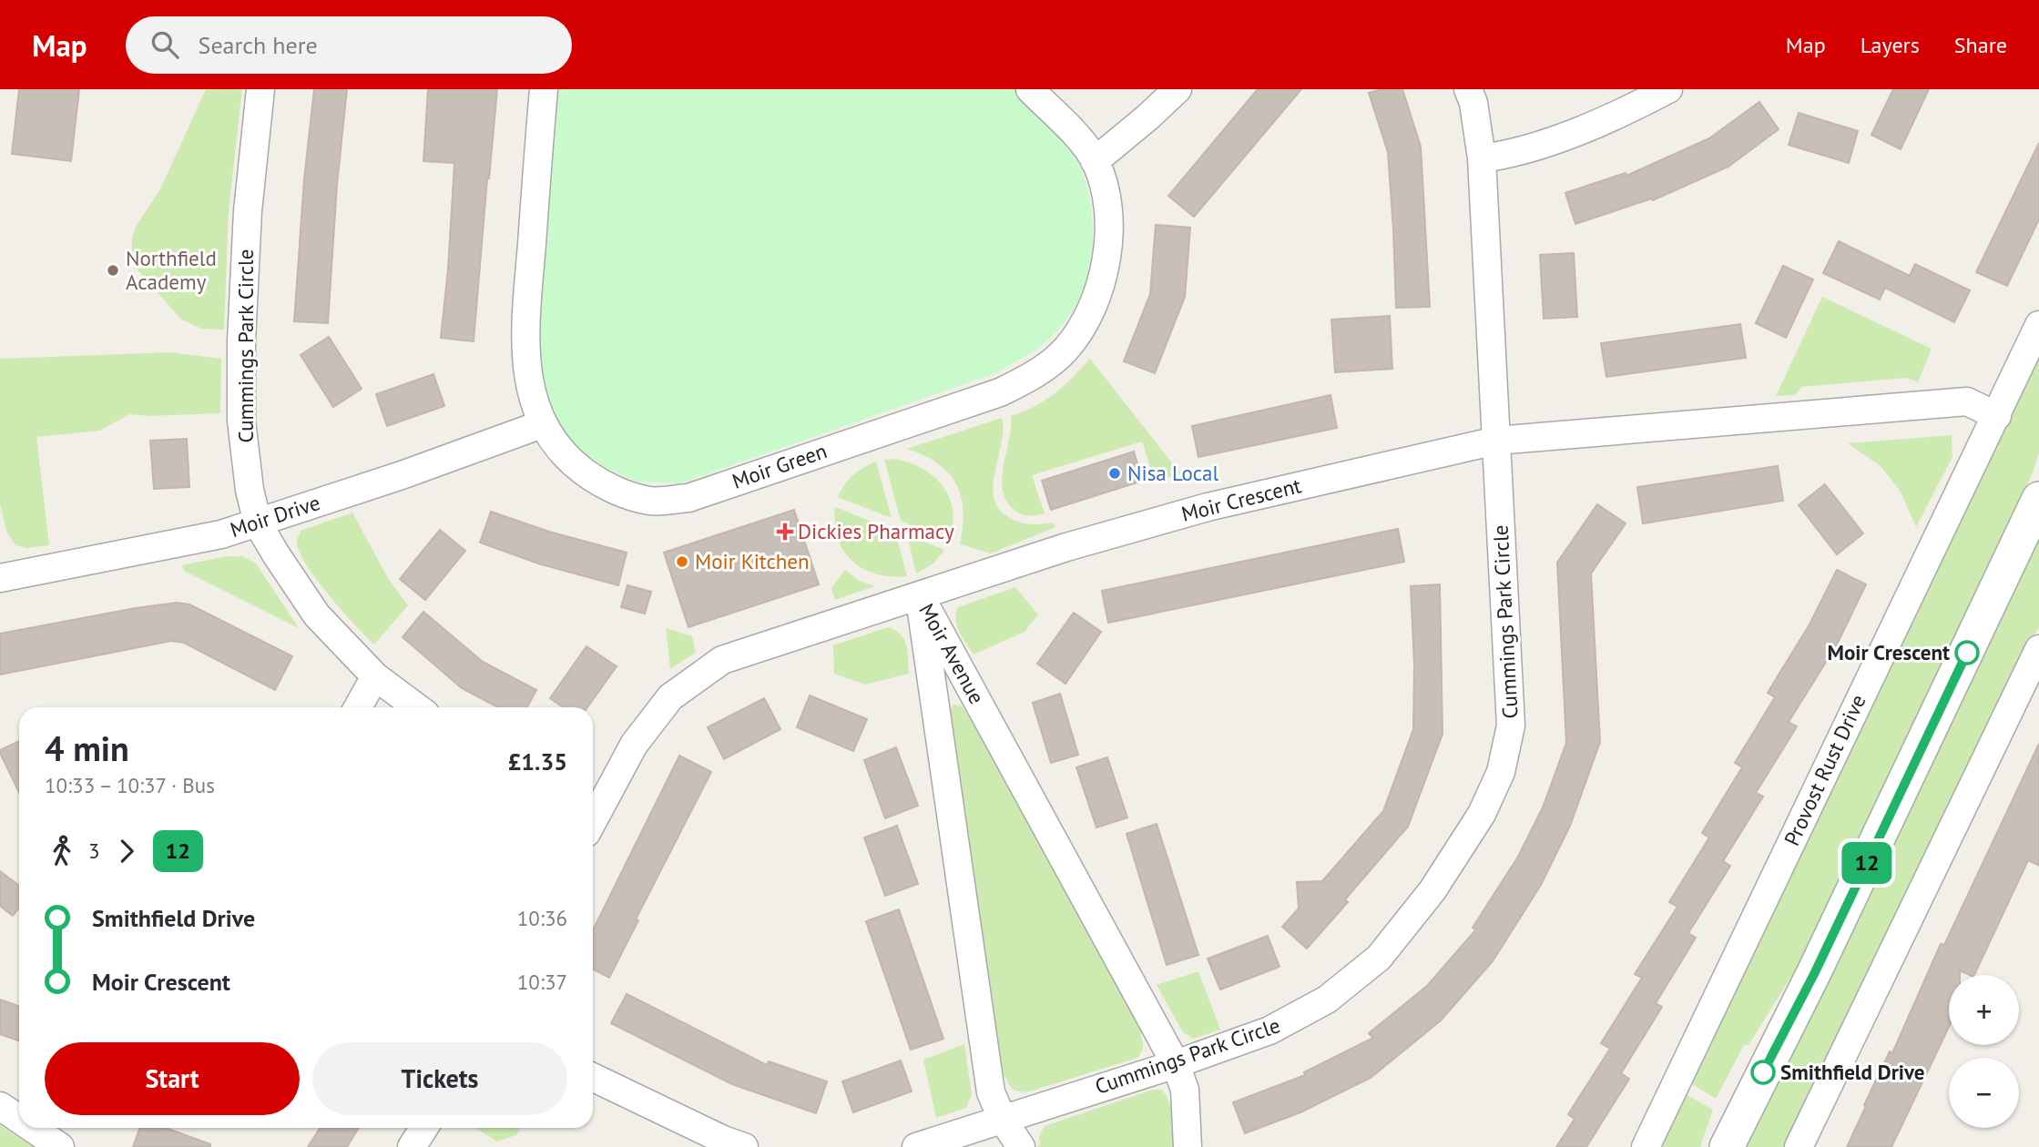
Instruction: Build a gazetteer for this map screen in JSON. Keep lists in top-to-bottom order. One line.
{"streets":{"street":["Cummings Park Circle","Moir Green","Moir Crescent","Moir Drive","Moir Avenue","Provost Rust Drive"]},"crossings":[["Cummings Park Circle","Moir Crescent"],["Cummings Park Circle","Moir Drive"],["Cummings Park Circle","Moir Avenue"],["Moir Green","Moir Drive"],["Moir Crescent","Moir Avenue"],["Moir Crescent","Provost Rust Drive"]],"places":{"other":["Northfield Academy","Nisa Local","Moir Kitchen","Moir Crescent","Smithfield Drive"],"health":["Dickies Pharmacy"]},"lines":["bus line 12"],"page":{"header":"Map","search":"Search here","nav":["Map","Layers","Share"],"on_map":"12","heading":["4 min","10:33 – 10:37 · Bus","£1.35"],"legs":["3","12"],"list":[{"name":"Smithfield Drive","value":"10:36"},{"name":"Moir Crescent","value":"10:37"}],"map_buttons":["+","−"],"buttons":["Start","Tickets"]}}
